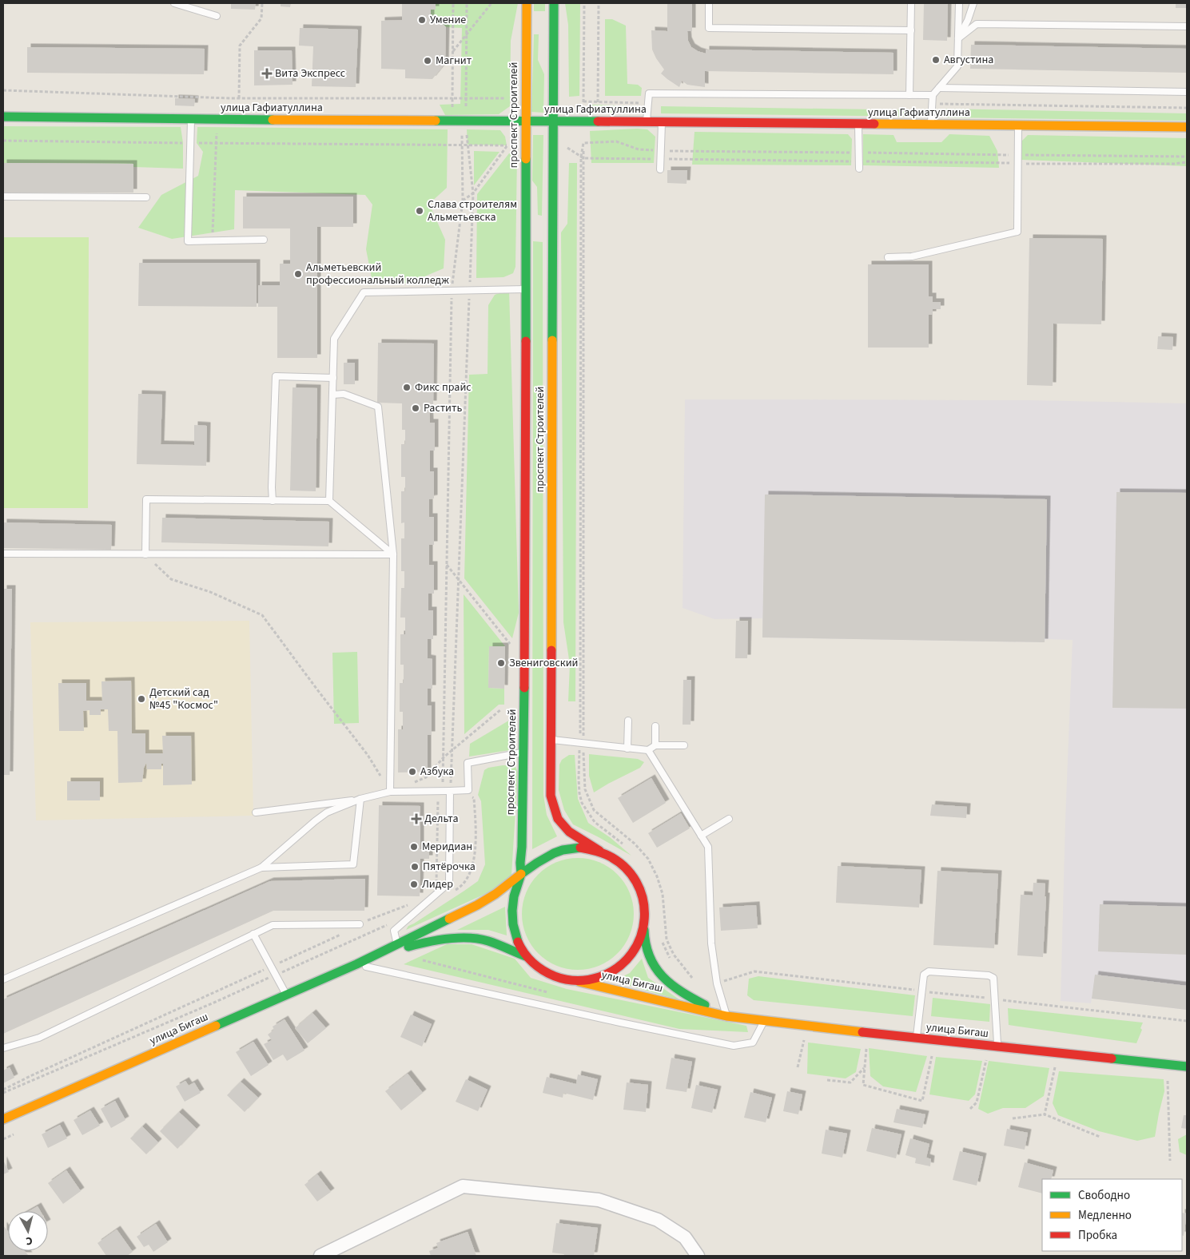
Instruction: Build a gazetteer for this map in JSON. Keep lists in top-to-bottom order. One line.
{"streets":{"street":["улица Гафиатуллина","проспект Строителей","улица Бигаш"]},"crossings":[["улица Гафиатуллина","проспект Строителей"],["проспект Строителей","улица Бигаш"]],"places":{"other":["Умение","Августина","Магнит","Слава строителям Альметьевска","Альметьевский профессиональный колледж","Фикс прайс","Растить","Звениговский","Детский сад №45 \"Космос\"","Азбука","Меридиан","Пятёрочка","Лидер"],"health":["Вита Экспресс","Дельта"]},"legend":["Свободно","Медленно","Пробка"],"north":"bottom"}
